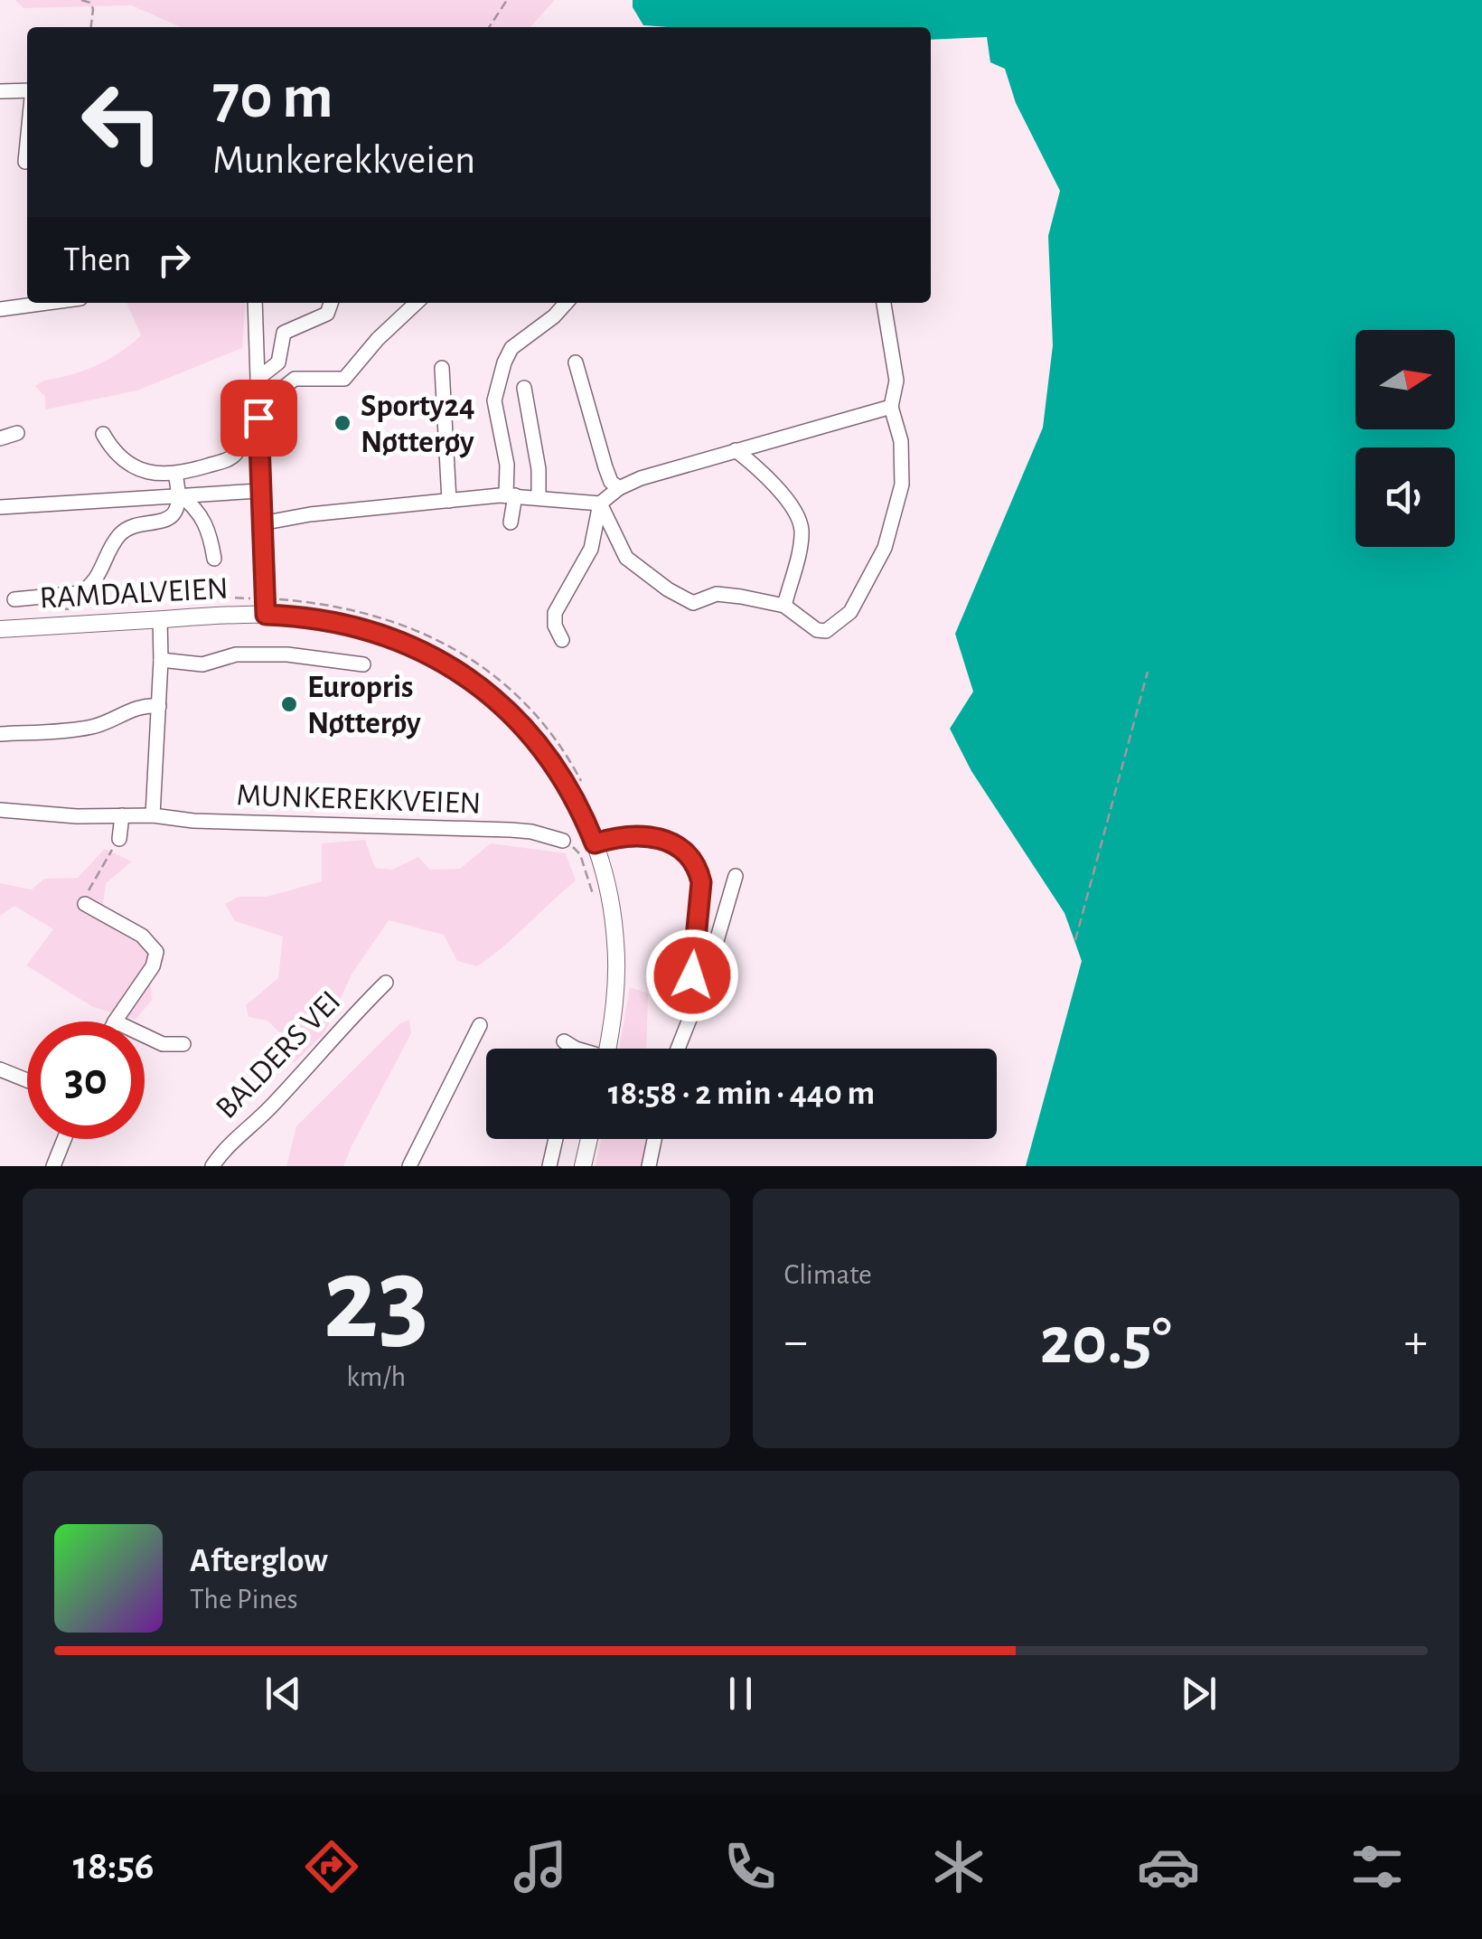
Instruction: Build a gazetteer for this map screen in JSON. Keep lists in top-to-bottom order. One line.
{"streets":{"main road":["RAMDALVEIEN"],"street":["MUNKEREKKVEIEN","BALDERS VEI"]},"places":["Sporty24 Nøtterøy","Europris Nøtterøy"],"north":"right","page":{"turn":["70 m","Munkerekkveien"],"then":"Then","limit":"30","trip":"18:58 · 2 min · 440 m","tile":[["23","km/h"],"Climate"],"heat":["−","20.5°","+"],"song":["Afterglow","The Pines"],"tabs":"18:56"}}
